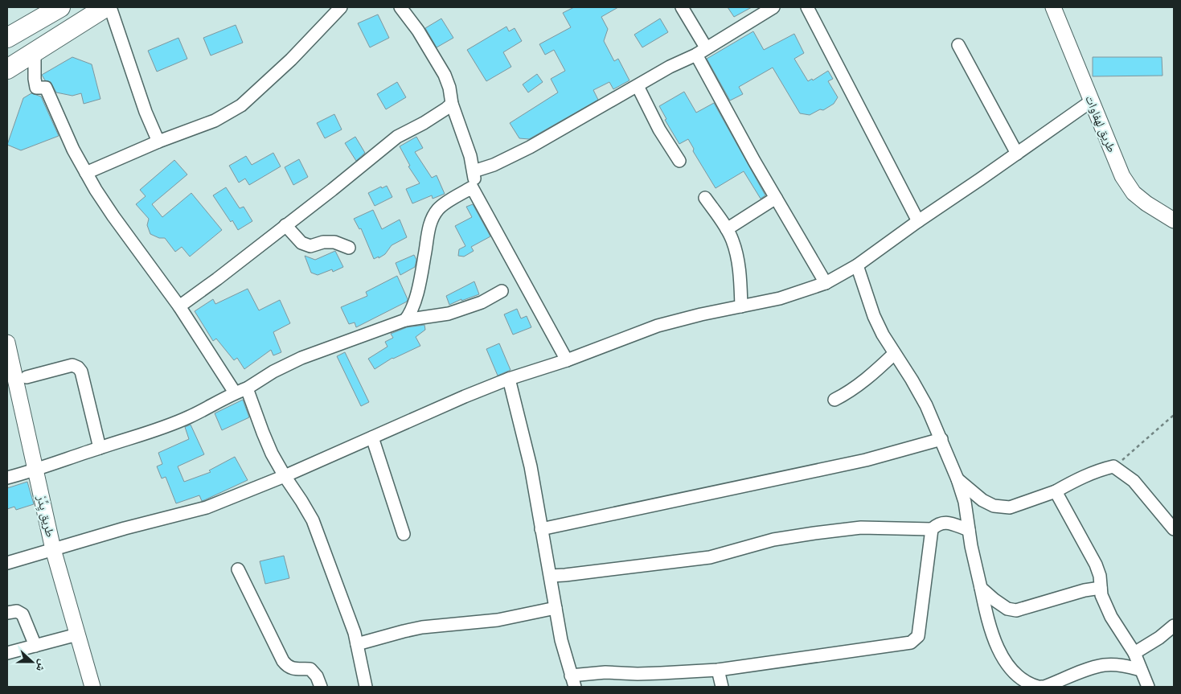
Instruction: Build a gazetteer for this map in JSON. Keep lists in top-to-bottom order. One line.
{"streets":{"street":["طريق لهفاوات","طريق يِدِّرْ"]},"north":"right"}
